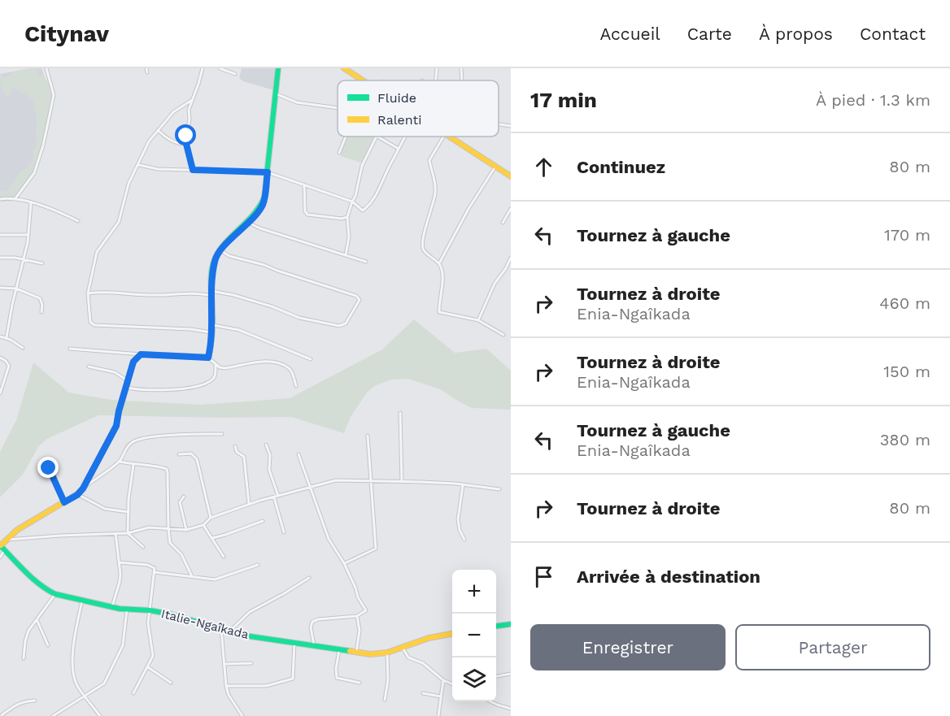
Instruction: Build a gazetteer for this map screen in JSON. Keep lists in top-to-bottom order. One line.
{"streets":{"street":["Italie-Ngaîkada"]},"legend":["Fluide","Ralenti"],"page":{"header":"Citynav","nav":["Accueil","Carte","À propos","Contact"],"heading":["17 min","À pied · 1.3 km"],"list":[["Continuez","80 m"],["Tournez à gauche","170 m"],["Tournez à droite","Enia-Ngaîkada","460 m"],["Tournez à droite","Enia-Ngaîkada","150 m"],["Tournez à gauche","Enia-Ngaîkada","380 m"],["Tournez à droite","80 m"],"Arrivée à destination"],"map_buttons":["+","−"],"buttons":["Enregistrer","Partager"]}}
